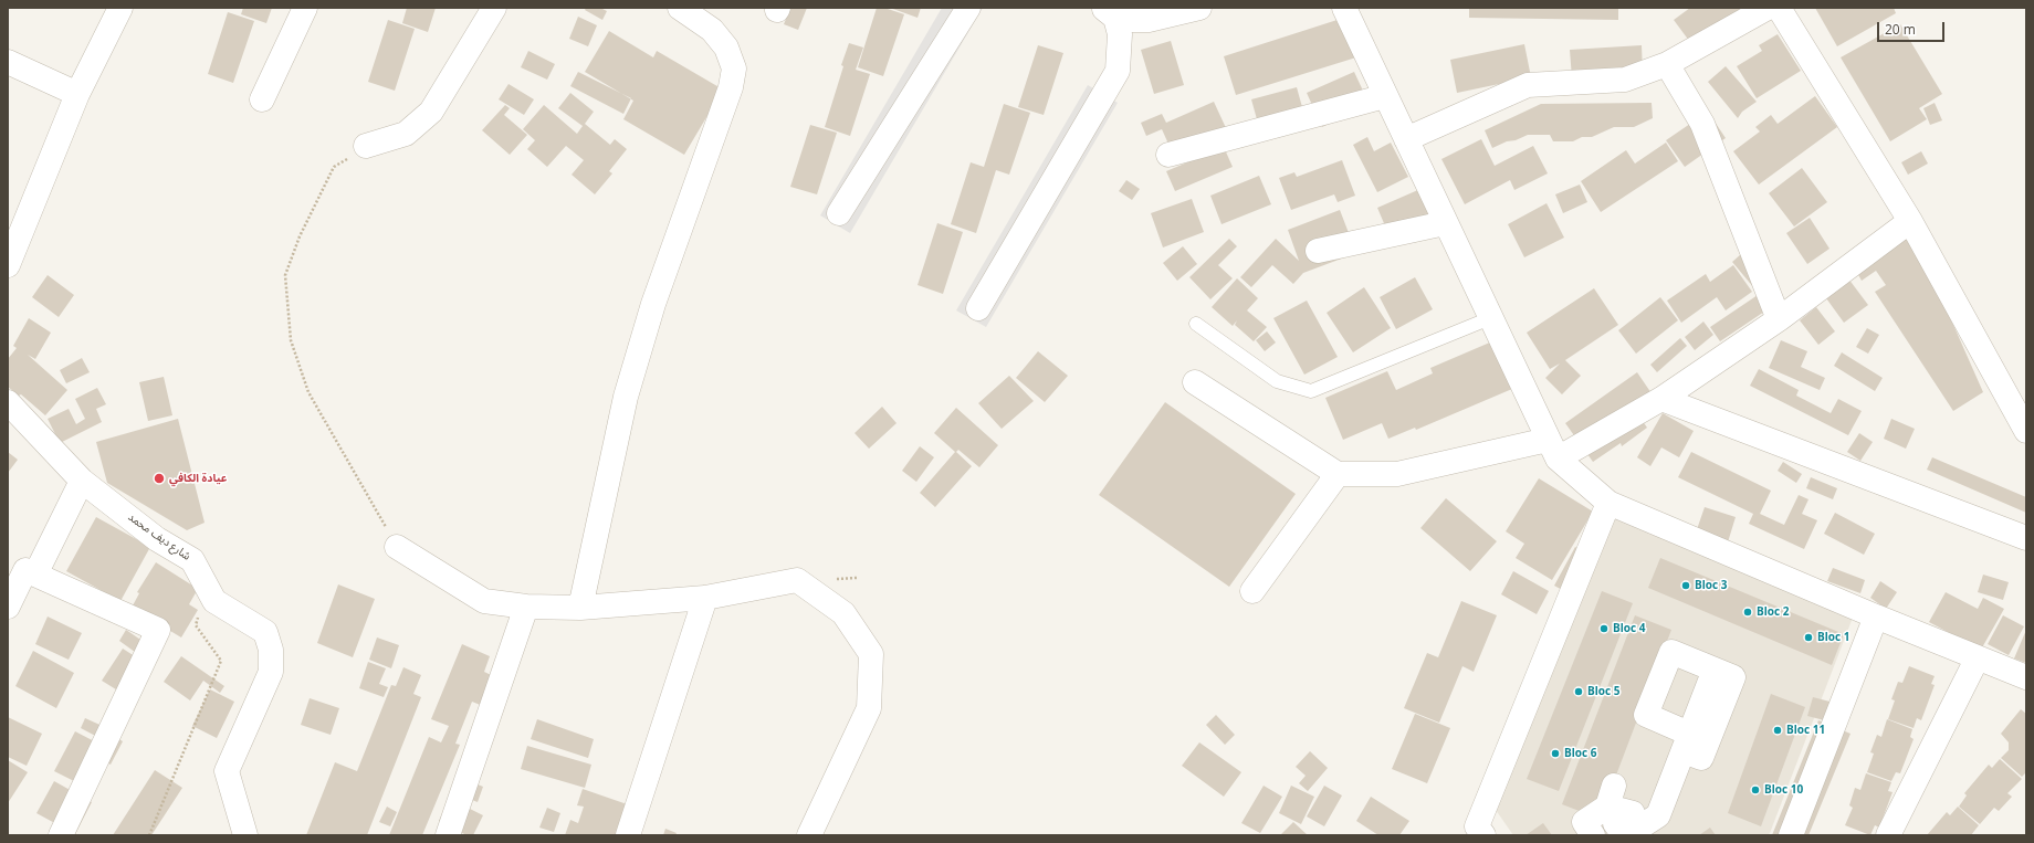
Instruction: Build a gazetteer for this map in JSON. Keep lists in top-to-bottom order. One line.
{"streets":{"street":["شارع ديف محمد"]},"places":["عيادة الكافي","Bloc 3","Bloc 2","Bloc 4","Bloc 1","Bloc 5","Bloc 11","Bloc 6","Bloc 10"],"scale_bar":"20 m"}
